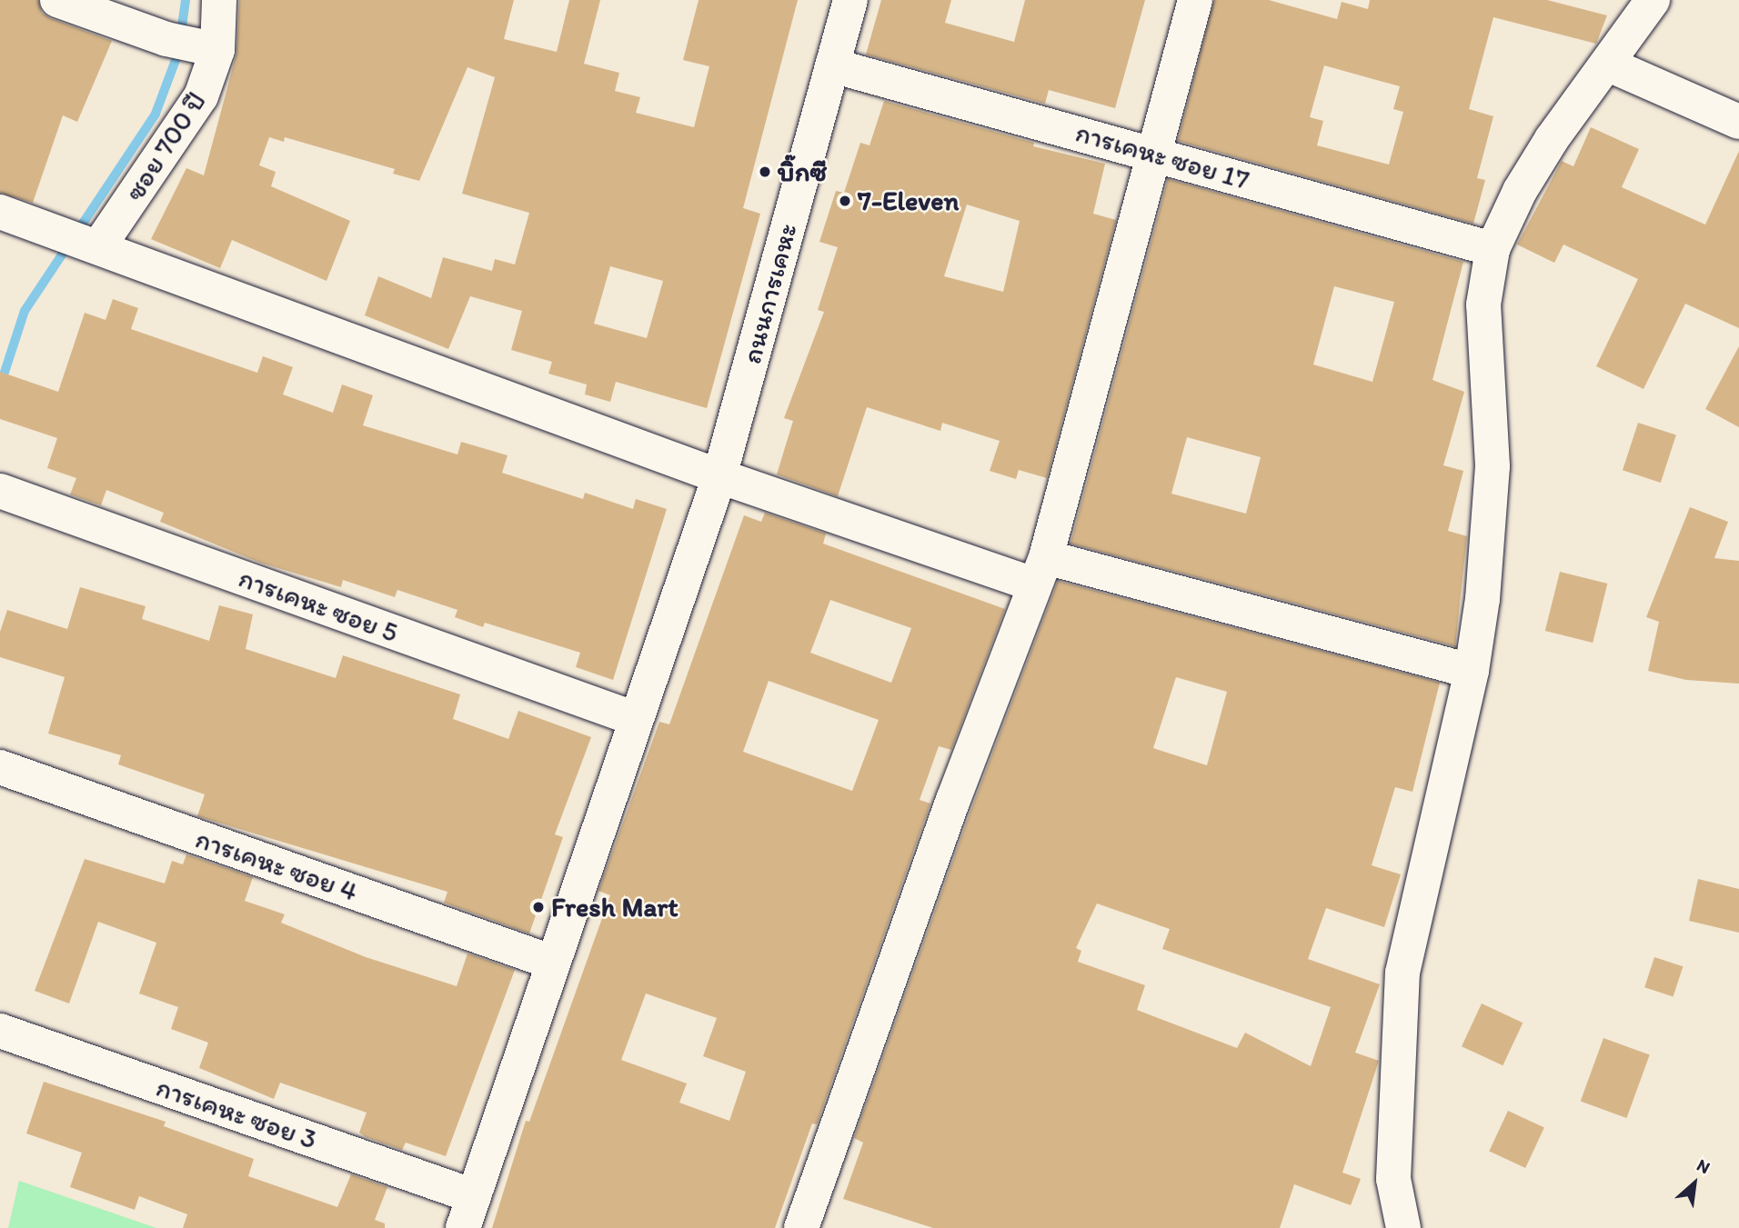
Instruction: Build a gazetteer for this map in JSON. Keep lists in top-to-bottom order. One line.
{"streets":{"street":["ซอย 700 ปี","การเคหะ ซอย 17","ถนนการเคหะ","การเคหะ ซอย 5","การเคหะ ซอย 4","การเคหะ ซอย 3"]},"crossings":[["การเคหะ ซอย 17","ถนนการเคหะ"],["ถนนการเคหะ","การเคหะ ซอย 5"],["ถนนการเคหะ","การเคหะ ซอย 4"],["ถนนการเคหะ","การเคหะ ซอย 3"]],"places":["บิ๊กซี","7-Eleven","Fresh Mart"],"north":"top right"}
